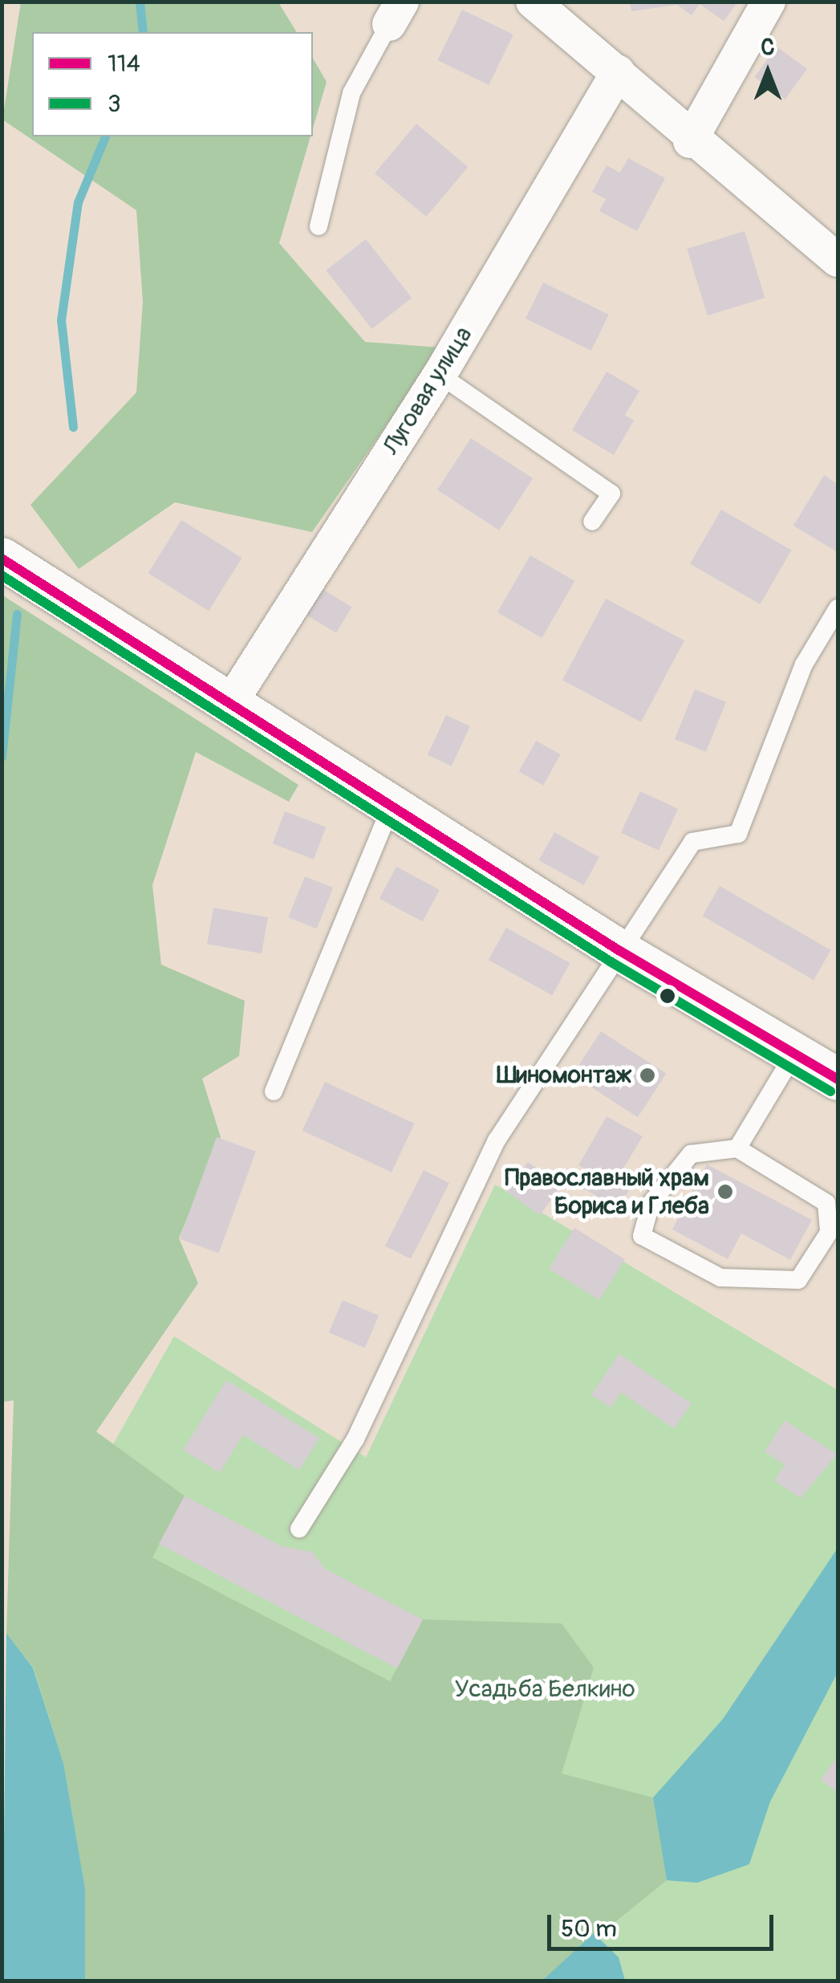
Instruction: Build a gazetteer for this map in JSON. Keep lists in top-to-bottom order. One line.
{"streets":{"street":["Луговая улица"]},"parks":["Усадьба Белкино"],"places":["Шиномонтаж","Православный храм Бориса и Глеба"],"lines":["transit line 114","transit line 3"],"legend":["114","3"],"scale_bar":"50 m","north":"top"}
